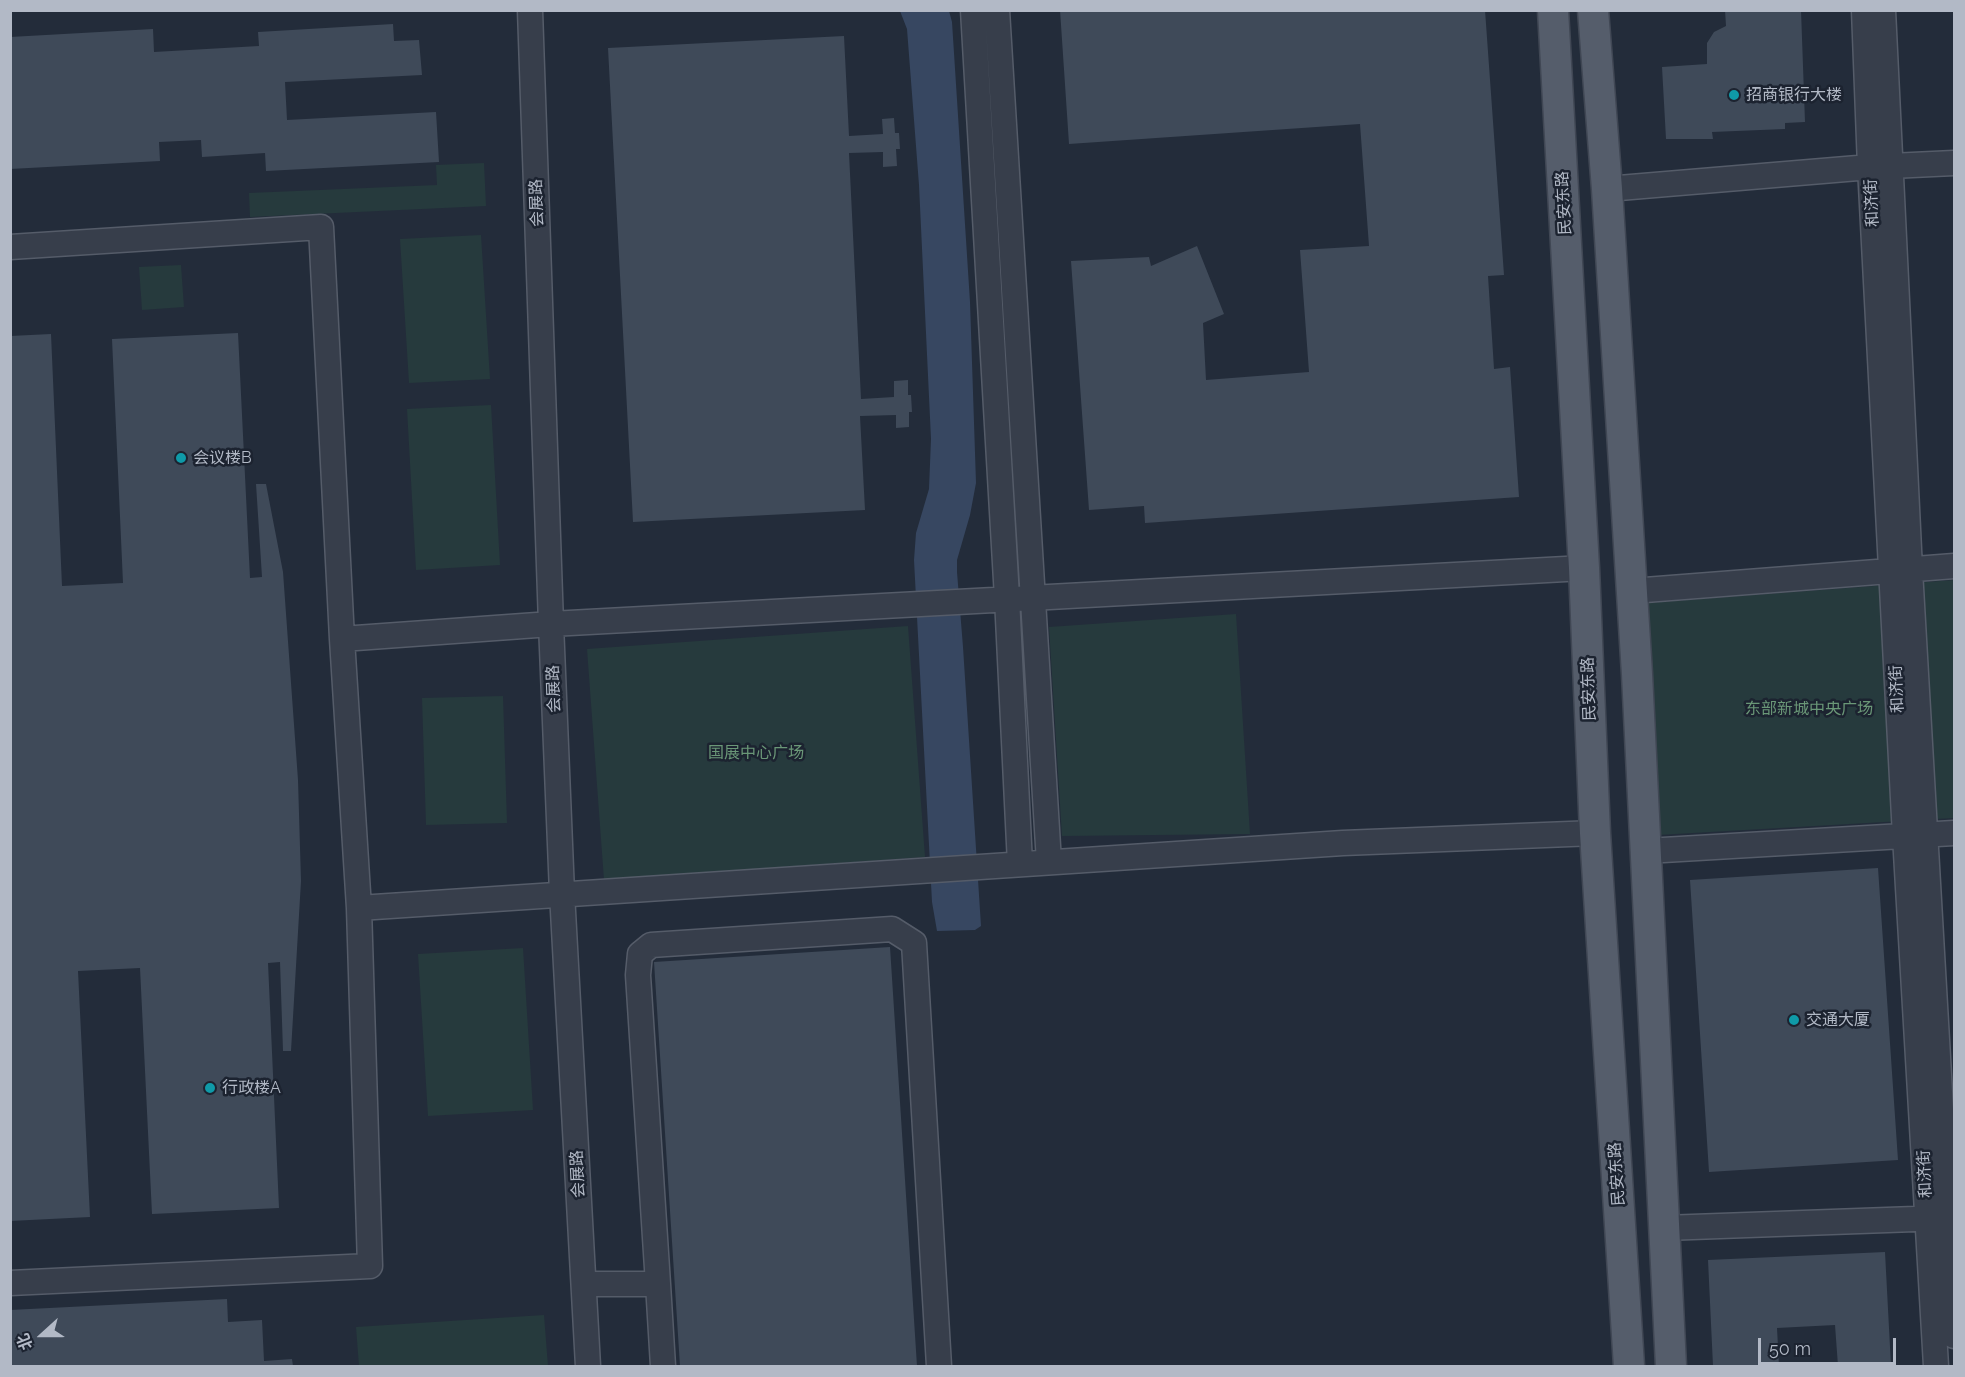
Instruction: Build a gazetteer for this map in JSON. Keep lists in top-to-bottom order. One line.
{"streets":{"main road":["民安东路"],"street":["会展路","和济街"]},"parks":["东部新城中央广场","国展中心广场"],"places":["招商银行大楼","会议楼B","交通大厦","行政楼A"],"scale_bar":"50 m","north":"left"}
